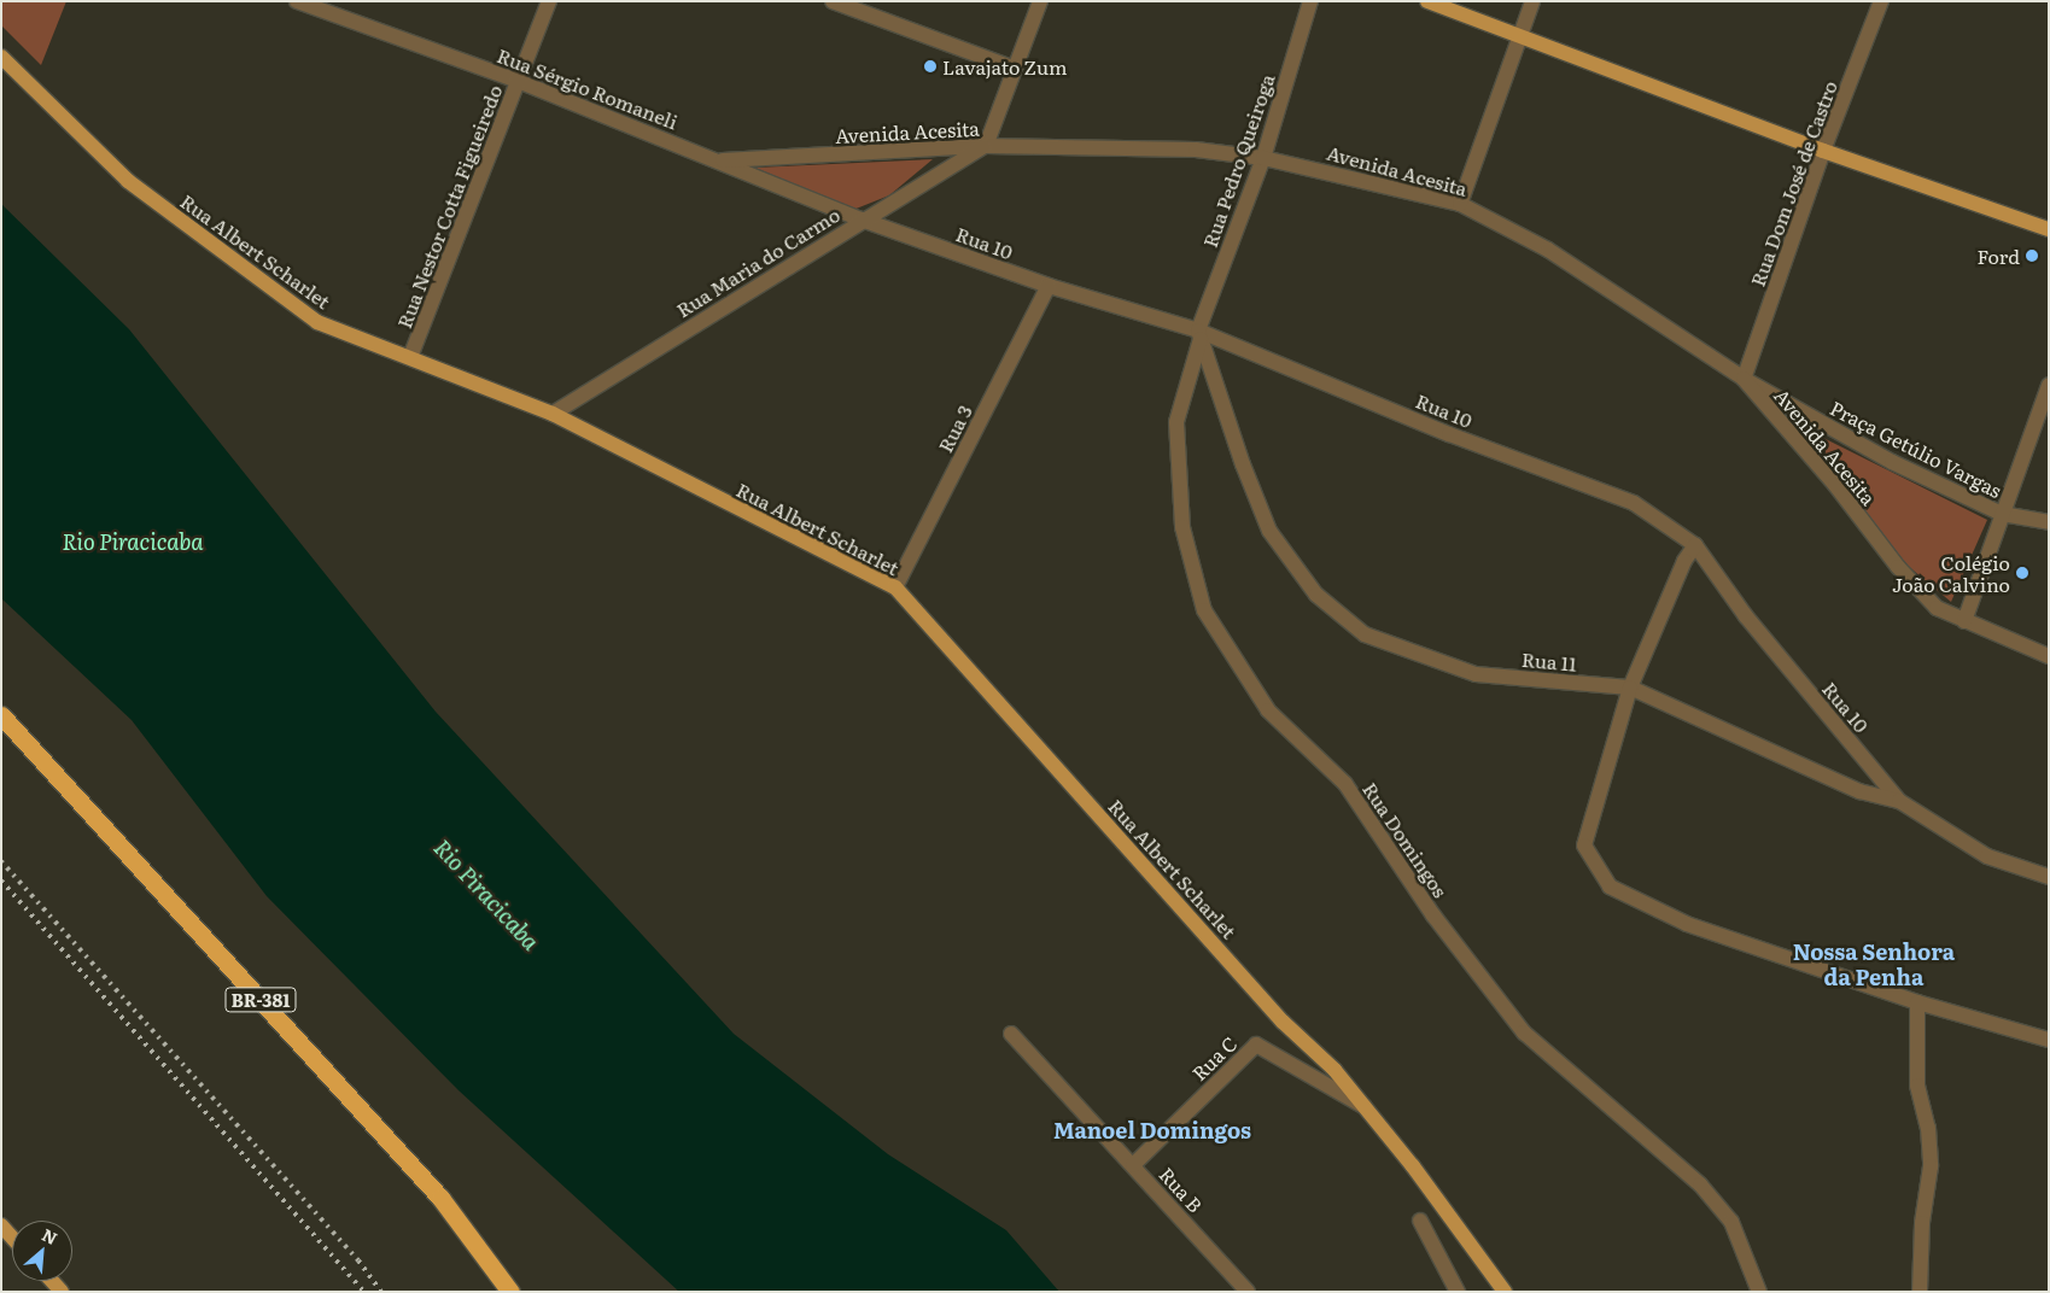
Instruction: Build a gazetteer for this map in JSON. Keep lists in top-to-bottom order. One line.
{"streets":{"highway":["BR-381"],"main road":["Rua Albert Scharlet"],"street":["Rua Sérgio Romaneli","Avenida Acesita","Rua Pedro Queiroga","Rua Dom José de Castro","Rua Nestor Cotta Figueiredo","Rua 10","Rua Maria do Carmo","Rua 3","Praça Getúlio Vargas","Rua 11","Rua Domingos","Rua C","Rua B"]},"crossings":[["Rua Sérgio Romaneli","Avenida Acesita"],["Rua Sérgio Romaneli","Rua Nestor Cotta Figueiredo"],["Rua Sérgio Romaneli","Rua 10"],["Rua Sérgio Romaneli","Rua Maria do Carmo"],["Avenida Acesita","Rua Pedro Queiroga"],["Avenida Acesita","Rua Dom José de Castro"],["Avenida Acesita","Rua Maria do Carmo"],["Avenida Acesita","Praça Getúlio Vargas"],["Rua Pedro Queiroga","Rua 10"],["Rua Pedro Queiroga","Rua 11"],["Rua Pedro Queiroga","Rua Domingos"],["Rua Dom José de Castro","Praça Getúlio Vargas"],["Rua Nestor Cotta Figueiredo","Rua Albert Scharlet"],["Rua 10","Rua Maria do Carmo"],["Rua 10","Rua 3"],["Rua 10","Rua 11"],["Rua 10","Rua Domingos"],["Rua Albert Scharlet","Rua Maria do Carmo"],["Rua Albert Scharlet","Rua 3"],["Rua Albert Scharlet","Rua C"],["Rua 11","Rua Domingos"],["Rua C","Rua B"]],"districts":["Nossa Senhora da Penha","Manoel Domingos"],"water":["Rio Piracicaba"],"places":["Lavajato Zum","Ford","Colégio João Calvino"],"north":"top right"}
